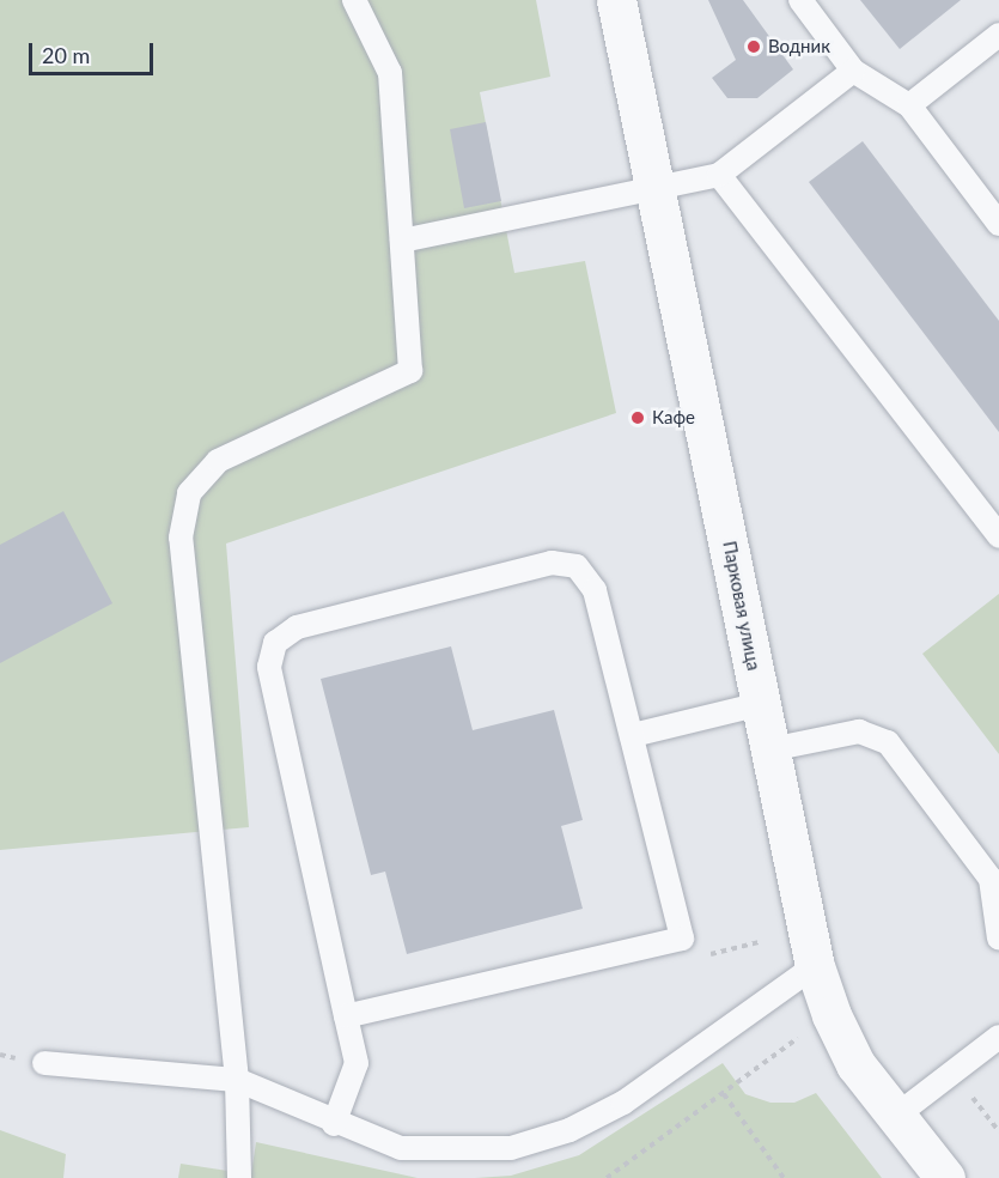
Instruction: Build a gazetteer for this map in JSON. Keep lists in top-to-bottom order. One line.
{"streets":{"street":["Парковая улица"]},"places":["Водник","Кафе"],"scale_bar":"20 m"}
